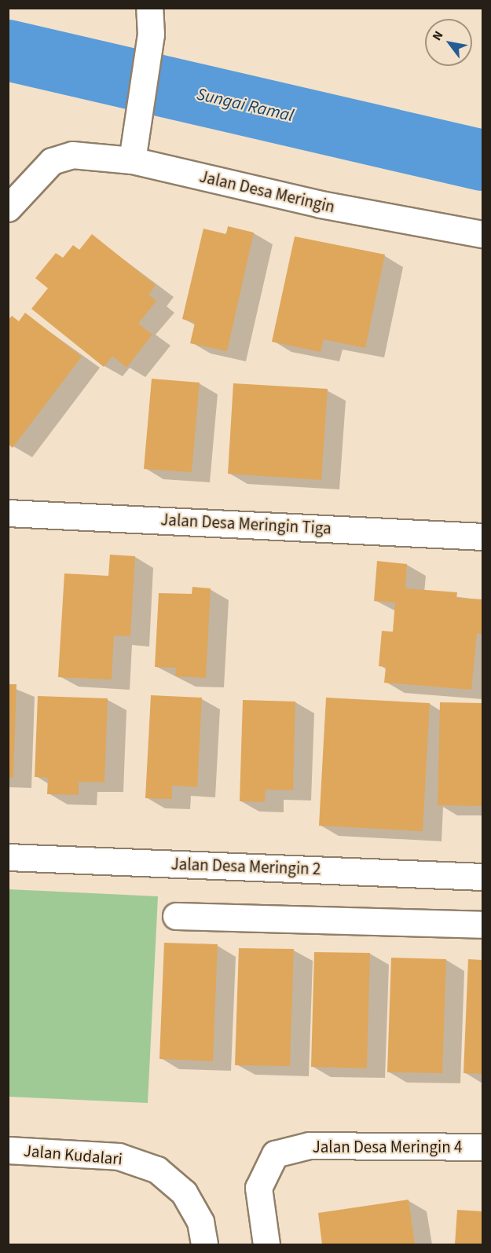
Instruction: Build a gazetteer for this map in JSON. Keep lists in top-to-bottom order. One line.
{"streets":{"street":["Jalan Desa Meringin","Jalan Desa Meringin Tiga","Jalan Desa Meringin 2","Jalan Desa Meringin 4","Jalan Kudalari"]},"water":["Sungai Ramal"],"north":"top left"}
